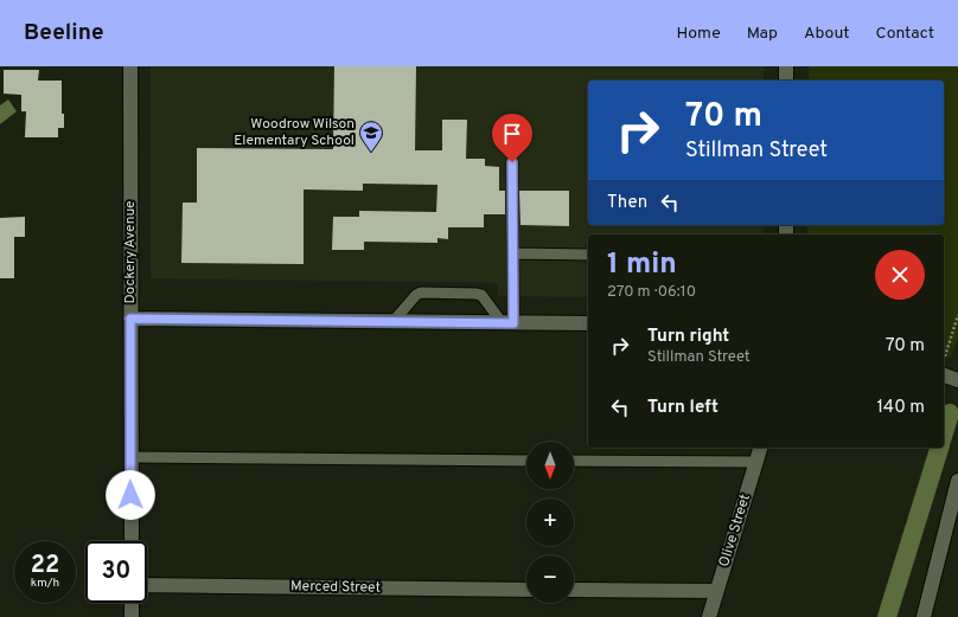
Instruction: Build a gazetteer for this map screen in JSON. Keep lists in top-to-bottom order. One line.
{"streets":{"street":["Dockery Avenue","Olive Street","Merced Street"]},"places":{"school or university":["Woodrow Wilson Elementary School"]},"north":"bottom","page":{"header":"Beeline","nav":["Home","Map","About","Contact"],"turn":["70 m","Stillman Street"],"then":"Then","heading":["1 min","270 m · 06:10"],"list":[{"name":"Turn right","note":"Stillman Street","value":"70 m"},{"name":"Turn left","value":"140 m"}],"map_buttons":["+","−"],"speed":"22 km/h","limit":"30"}}
